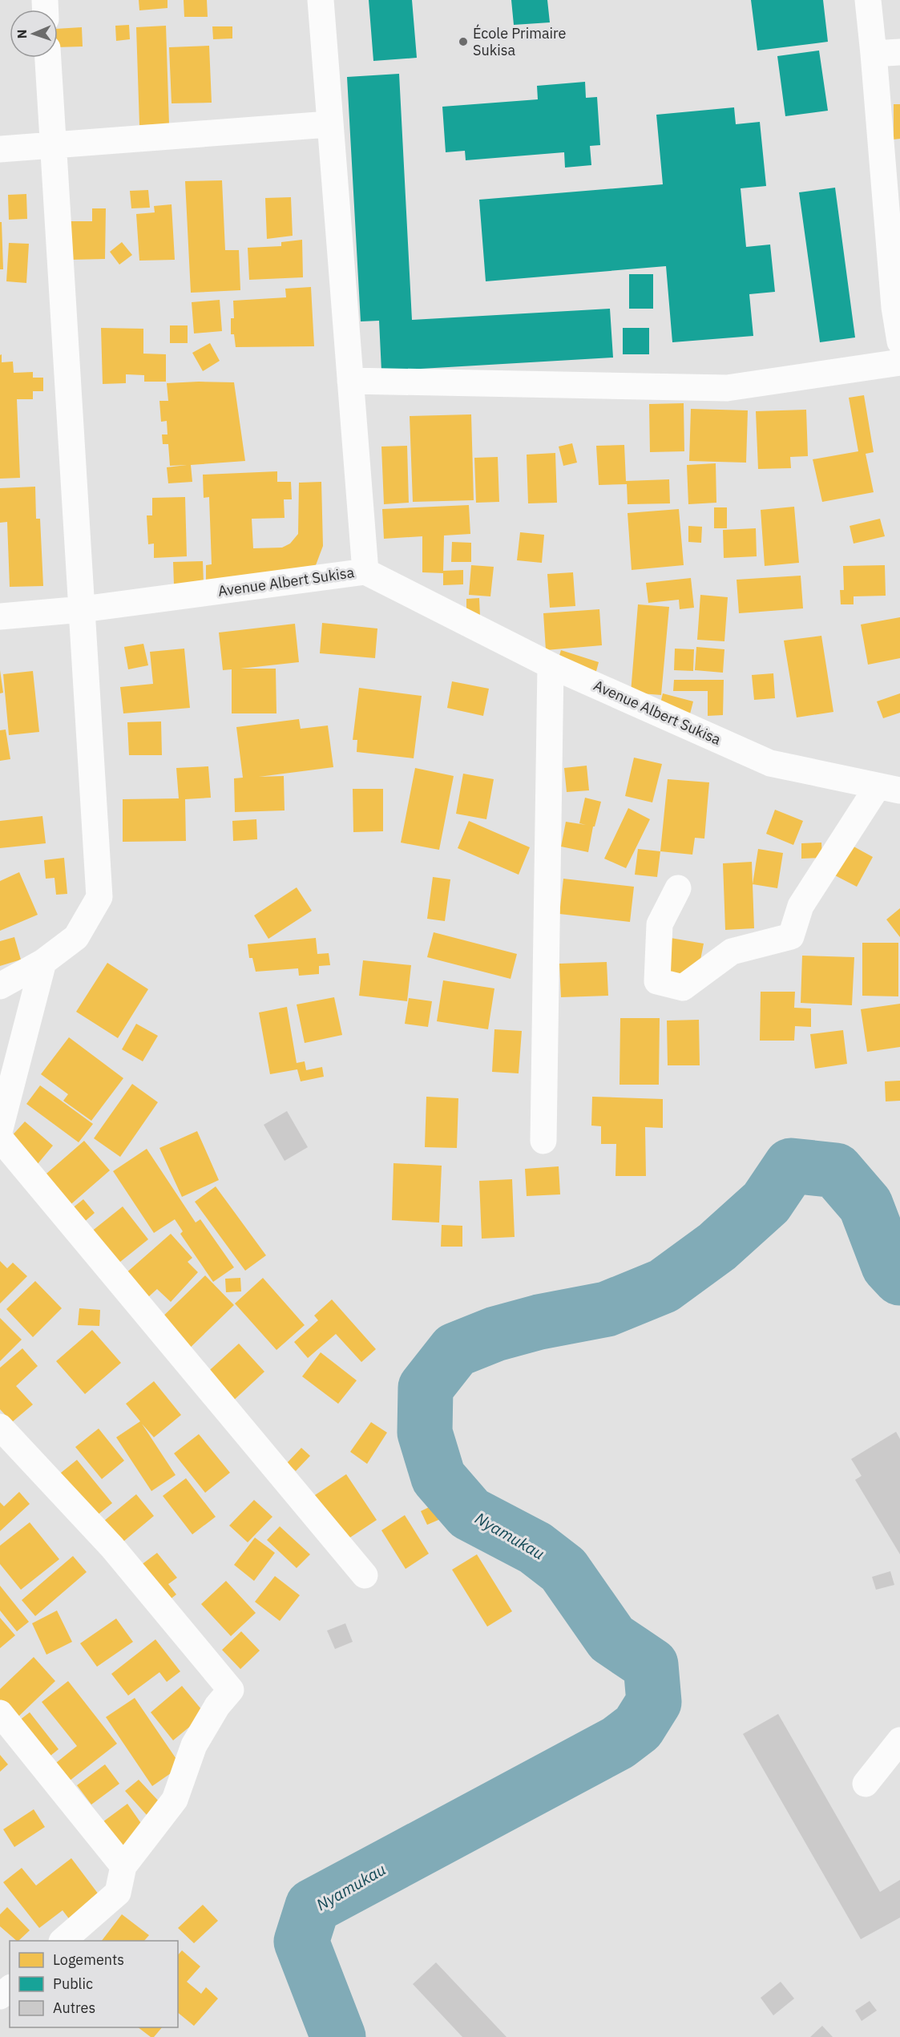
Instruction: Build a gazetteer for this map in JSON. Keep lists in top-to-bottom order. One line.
{"streets":{"street":["Avenue Albert Sukisa"]},"water":["Nyamukau"],"places":["École Primaire Sukisa"],"legend":["Logements","Public","Autres"],"north":"left"}
